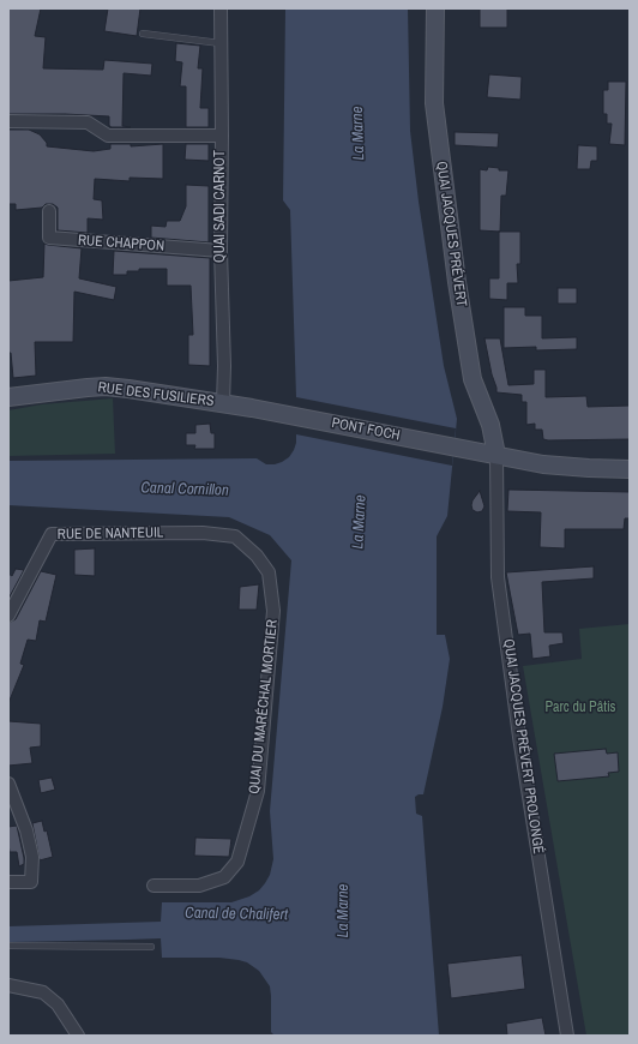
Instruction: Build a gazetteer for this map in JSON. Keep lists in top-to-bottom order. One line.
{"streets":{"main road":["QUAI JACQUES PRÉVERT","RUE DES FUSILIERS","PONT FOCH"],"street":["QUAI SADI CARNOT","RUE CHAPPON","RUE DE NANTEUIL","QUAI DU MARÉCHAL MORTIER","QUAI JACQUES PRÉVERT PROLONGÉ"]},"crossings":[["QUAI SADI CARNOT","RUE CHAPPON"],["QUAI SADI CARNOT","RUE DES FUSILIERS"],["QUAI JACQUES PRÉVERT","PONT FOCH"],["QUAI JACQUES PRÉVERT","QUAI JACQUES PRÉVERT PROLONGÉ"],["RUE DES FUSILIERS","PONT FOCH"],["PONT FOCH","QUAI JACQUES PRÉVERT PROLONGÉ"],["RUE DE NANTEUIL","QUAI DU MARÉCHAL MORTIER"]],"water":["La Marne","Canal Cornillon","Canal de Chalifert"],"parks":["Parc du Pâtis"]}
